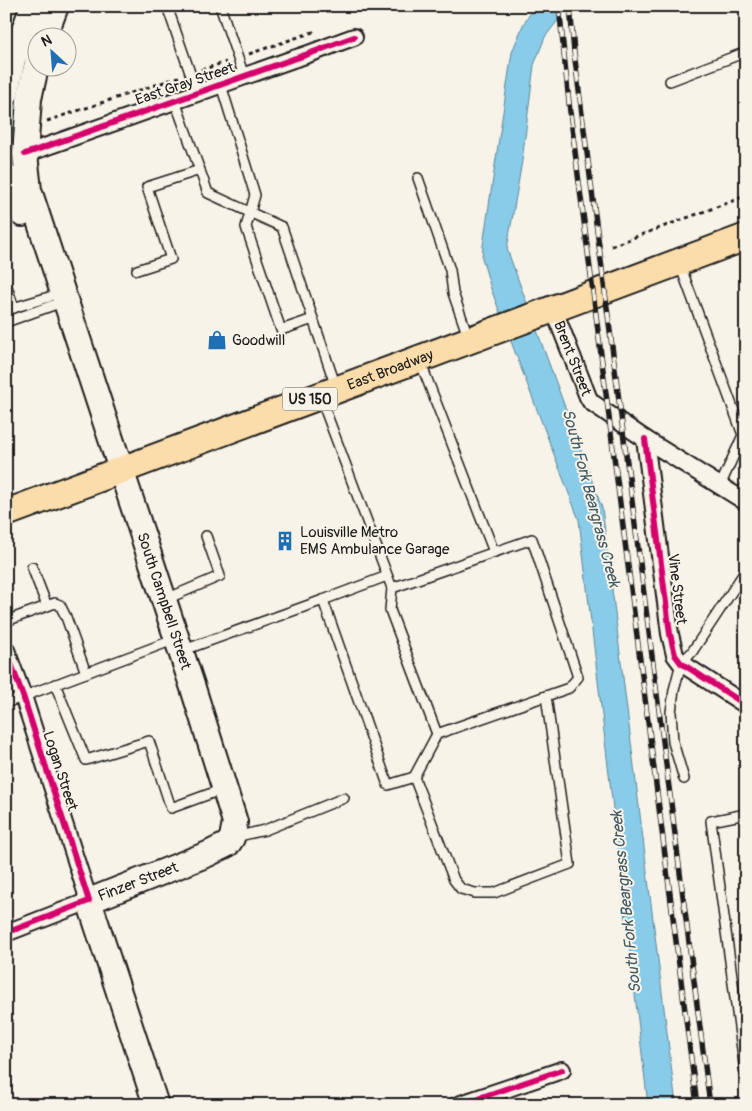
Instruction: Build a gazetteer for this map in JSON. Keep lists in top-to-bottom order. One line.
{"streets":{"main road":["East Broadway","US 150","South Campbell Street","Logan Street","Finzer Street"],"street":["East Gray Street","Brent Street","Vine Street"]},"crossings":[["East Gray Street","South Campbell Street"],["Brent Street","East Broadway"],["Brent Street","Vine Street"],["East Broadway","South Campbell Street"],["South Campbell Street","Finzer Street"],["Logan Street","Finzer Street"]],"water":["South Fork Beargrass Creek"],"places":{"shop":["Goodwill"],"building":["Louisville Metro EMS Ambulance Garage"]},"north":"top left"}
